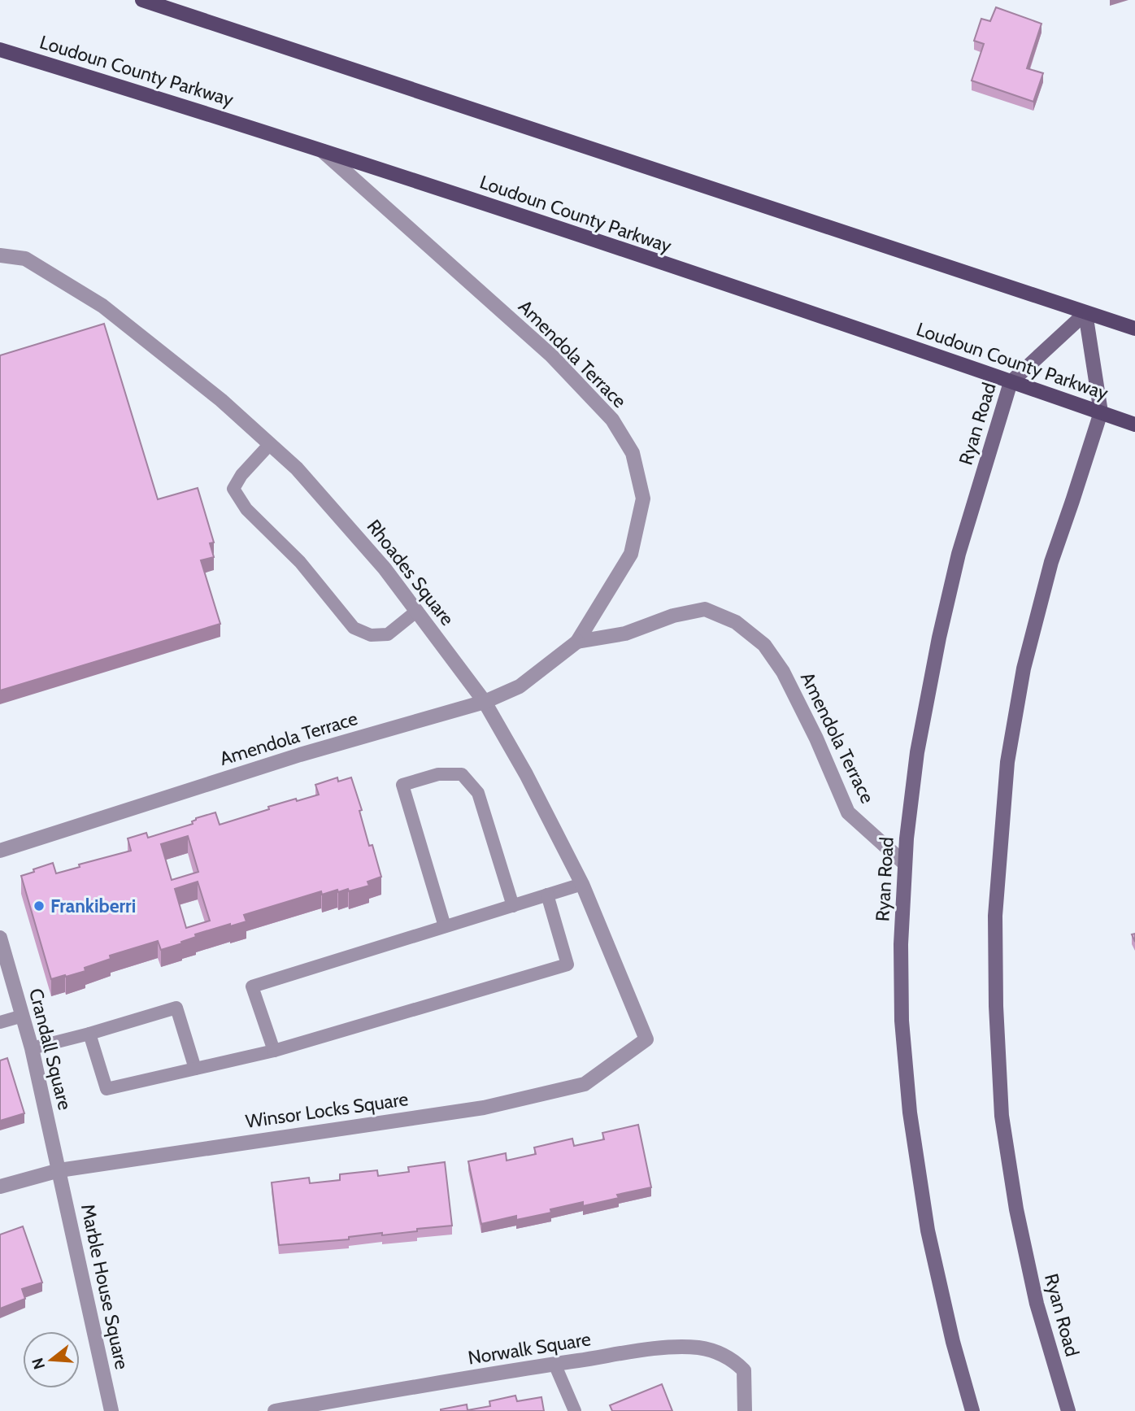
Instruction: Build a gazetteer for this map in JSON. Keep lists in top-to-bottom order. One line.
{"streets":{"main road":["Loudoun County Parkway","Ryan Road"],"street":["Amendola Terrace","Rhoades Square","Crandall Square","Winsor Locks Square","Marble House Square","Norwalk Square"]},"crossings":[["Loudoun County Parkway","Amendola Terrace"],["Loudoun County Parkway","Ryan Road"],["Amendola Terrace","Ryan Road"],["Amendola Terrace","Rhoades Square"],["Rhoades Square","Winsor Locks Square"],["Crandall Square","Winsor Locks Square"],["Crandall Square","Marble House Square"],["Winsor Locks Square","Marble House Square"]],"places":["Frankiberri"],"north":"left"}
